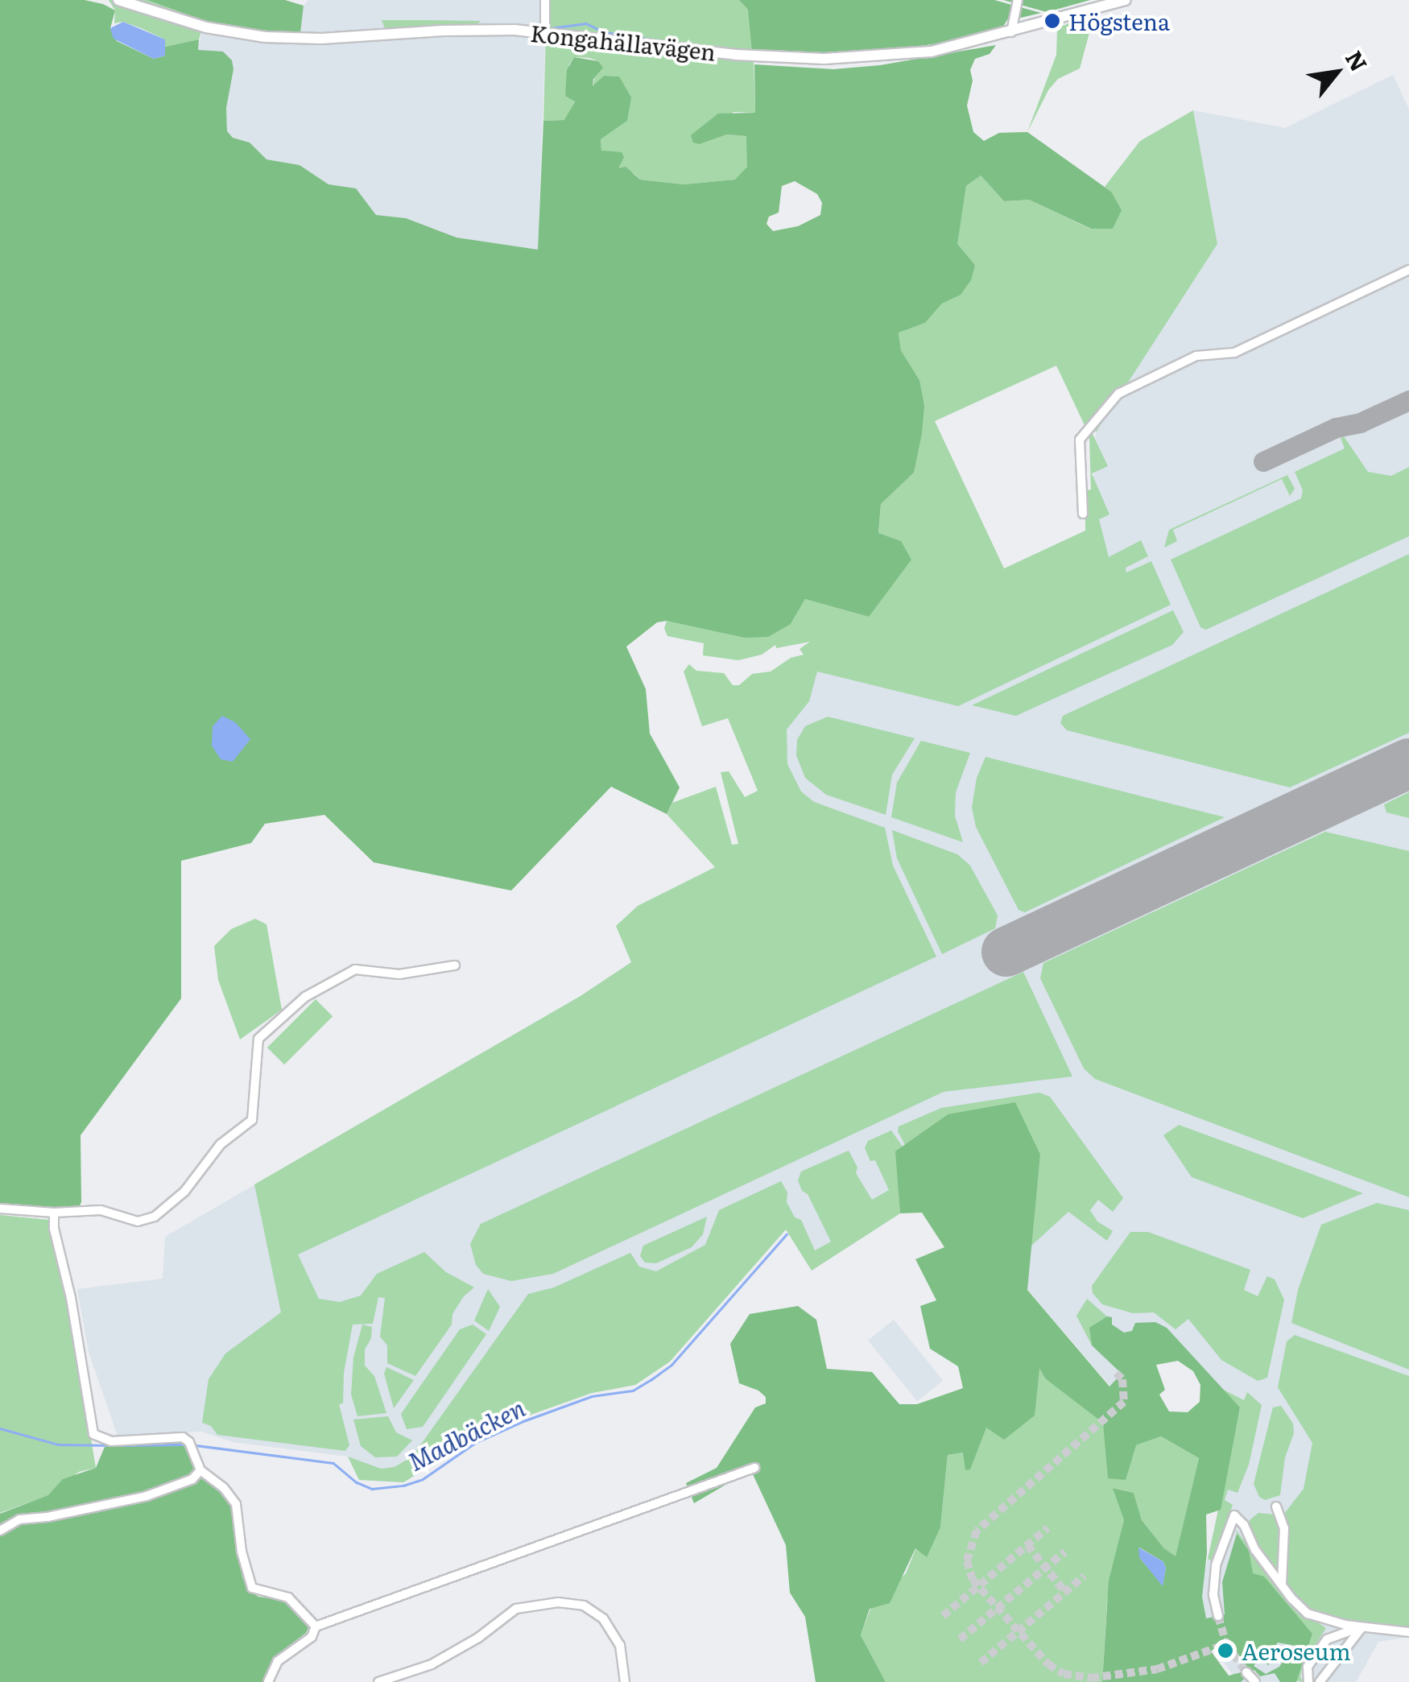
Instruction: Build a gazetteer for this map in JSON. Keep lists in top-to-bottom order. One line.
{"streets":{"street":["Kongahällavägen"]},"water":["Madbäcken"],"places":["Högstena","Aeroseum"],"north":"top right"}
